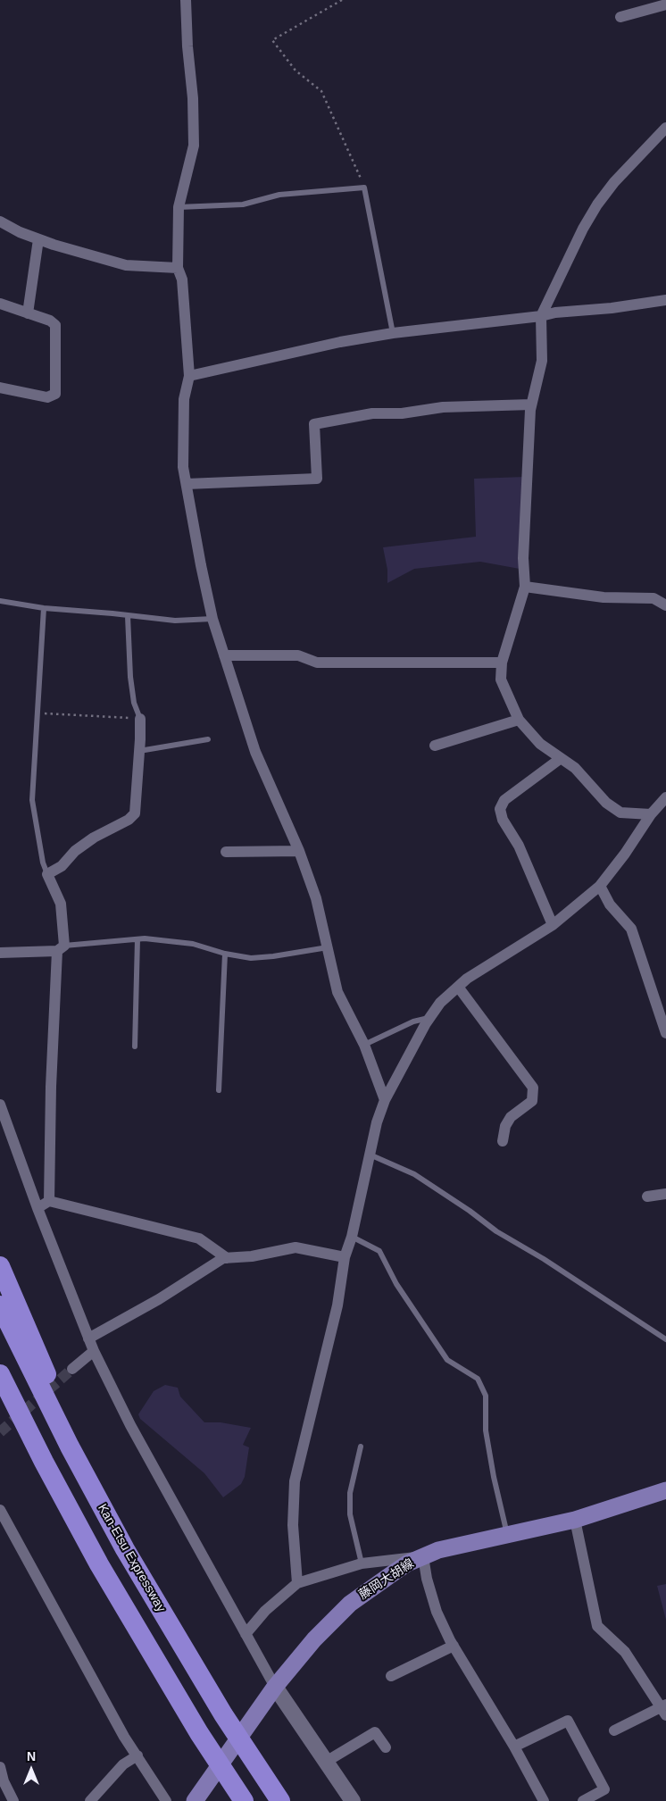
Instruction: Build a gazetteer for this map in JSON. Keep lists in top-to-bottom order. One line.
{"streets":{"highway":["Kan-Etsu Expressway"],"main road":["藤岡大胡線"]},"north":"top"}
